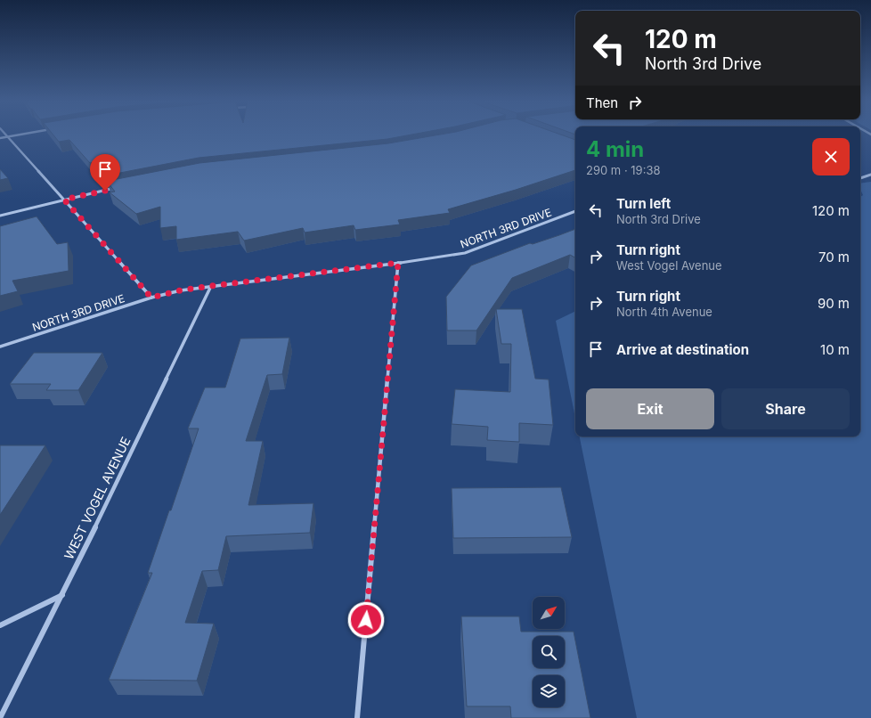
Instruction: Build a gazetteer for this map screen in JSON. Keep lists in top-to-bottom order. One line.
{"streets":{"street":["NORTH 3RD DRIVE","WEST VOGEL AVENUE"]},"crossings":[["NORTH 3RD DRIVE","WEST VOGEL AVENUE"]],"north":"top right","page":{"turn":["120 m","North 3rd Drive"],"then":"Then","heading":["4 min","290 m · 19:38"],"list":[{"name":"Turn left","note":"North 3rd Drive","value":"120 m"},{"name":"Turn right","note":"West Vogel Avenue","value":"70 m"},{"name":"Turn right","note":"North 4th Avenue","value":"90 m"},{"name":"Arrive at destination","value":"10 m"}],"buttons":["Exit","Share"]}}
